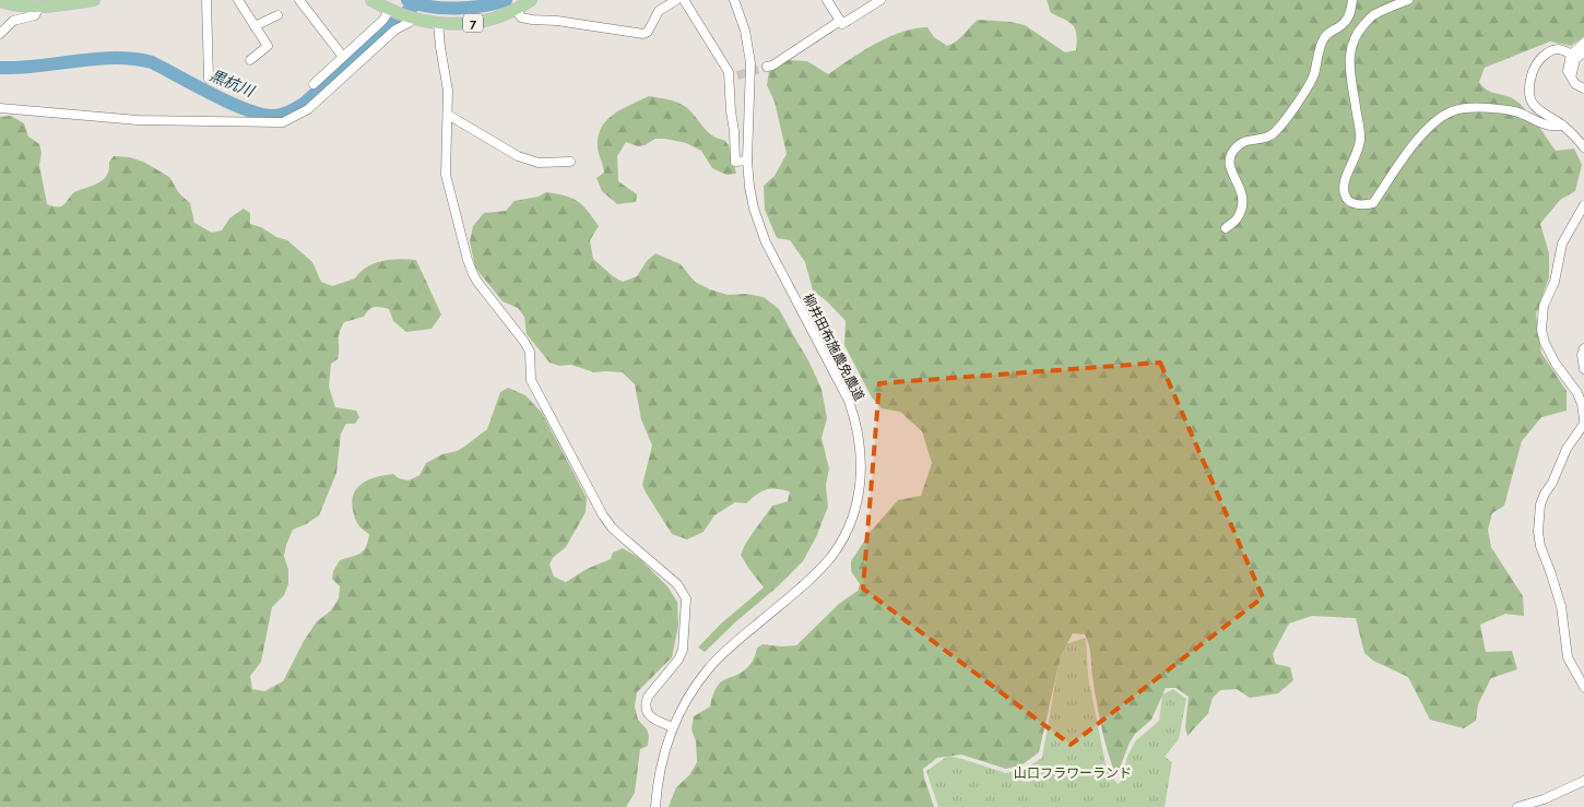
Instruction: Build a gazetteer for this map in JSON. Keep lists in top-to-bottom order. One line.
{"streets":{"main road":["7"],"street":["柳井田布施農免農道"]},"water":["黒杭川"],"parks":["山口フラワーランド"]}
